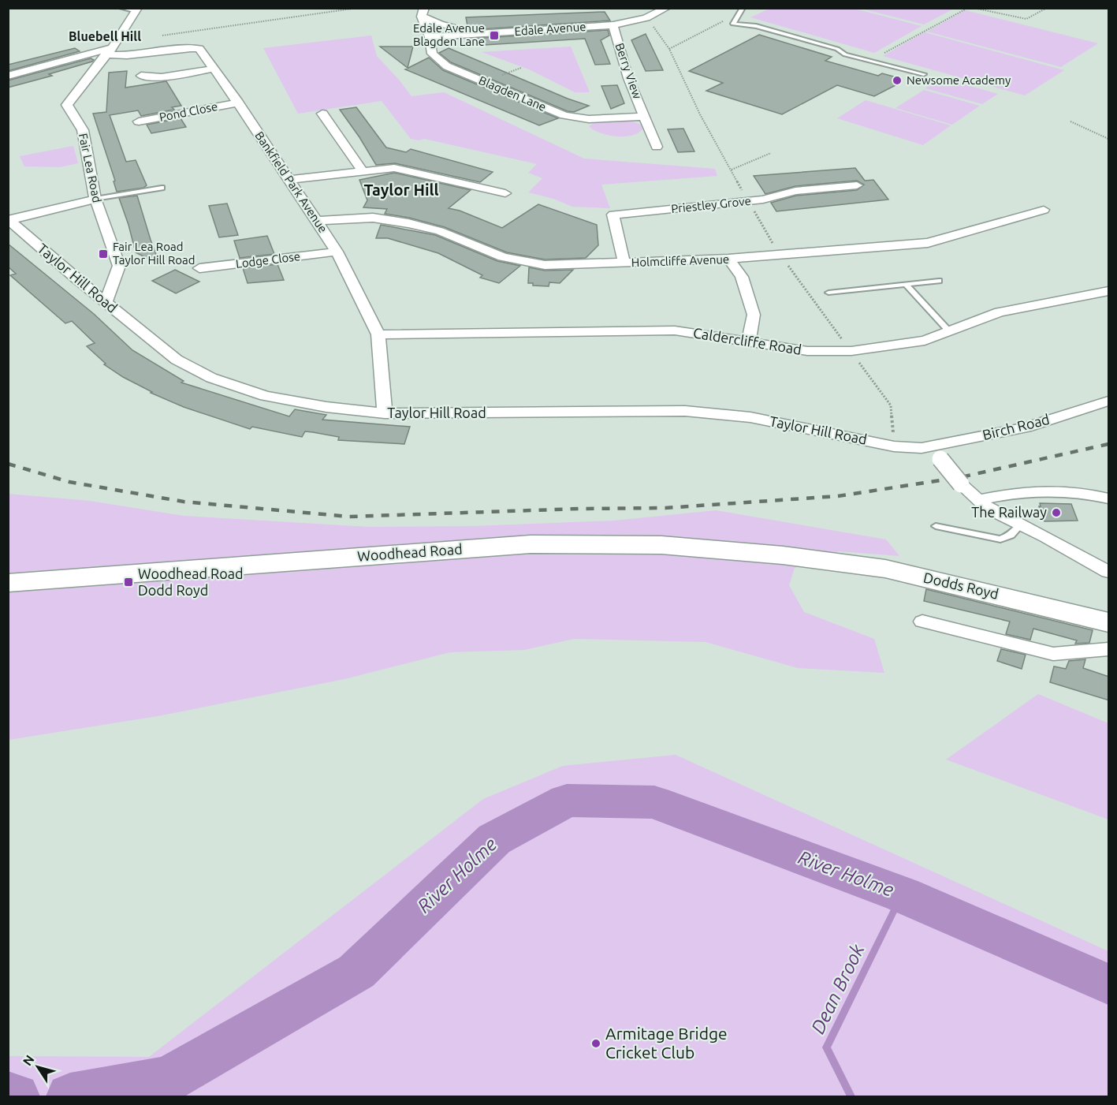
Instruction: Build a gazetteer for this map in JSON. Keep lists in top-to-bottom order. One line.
{"streets":{"main road":["Woodhead Road","Dodds Royd"],"street":["Edale Avenue","Berry View","Blagden Lane","Pond Close","Fair Lea Road","Bankfield Park Avenue","Priestley Grove","Lodge Close","Holmcliffe Avenue","Taylor Hill Road","Caldercliffe Road","Birch Road"]},"crossings":[["Edale Avenue","Berry View"],["Edale Avenue","Blagden Lane"],["Berry View","Blagden Lane"],["Pond Close","Bankfield Park Avenue"],["Fair Lea Road","Bankfield Park Avenue"],["Fair Lea Road","Taylor Hill Road"],["Bankfield Park Avenue","Lodge Close"],["Bankfield Park Avenue","Holmcliffe Avenue"],["Bankfield Park Avenue","Taylor Hill Road"],["Bankfield Park Avenue","Caldercliffe Road"],["Priestley Grove","Holmcliffe Avenue"],["Taylor Hill Road","Birch Road"],["Woodhead Road","Dodds Royd"]],"districts":["Bluebell Hill","Taylor Hill"],"water":["River Holme","Dean Brook"],"places":{"transit":["Edale Avenue Blagden Lane","Fair Lea Road Taylor Hill Road","Woodhead Road Dodd Royd"],"other":["Newsome Academy","The Railway","Armitage Bridge Cricket Club"]},"north":"top left"}
